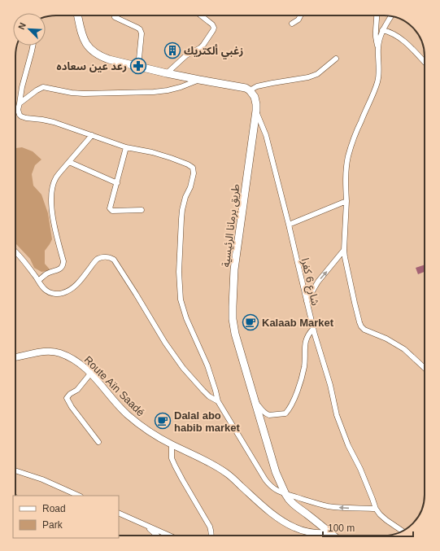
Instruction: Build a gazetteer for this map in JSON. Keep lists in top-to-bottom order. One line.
{"streets":{"main road":["طريق برمانا الرئيسية"],"street":["شارع 6 كفرا","Route Aïn Saadé"]},"crossings":[["طريق برمانا الرئيسية","شارع 6 كفرا"],["طريق برمانا الرئيسية","Route Aïn Saadé"]],"places":{"building":["زغبي ألكتريك"],"pharmacy":["رعد عين سعاده"],"cafe":["Kalaab Market","Dalal abo habib market"]},"legend":["Road","Park"],"scale_bar":"100 m","north":"top left"}
